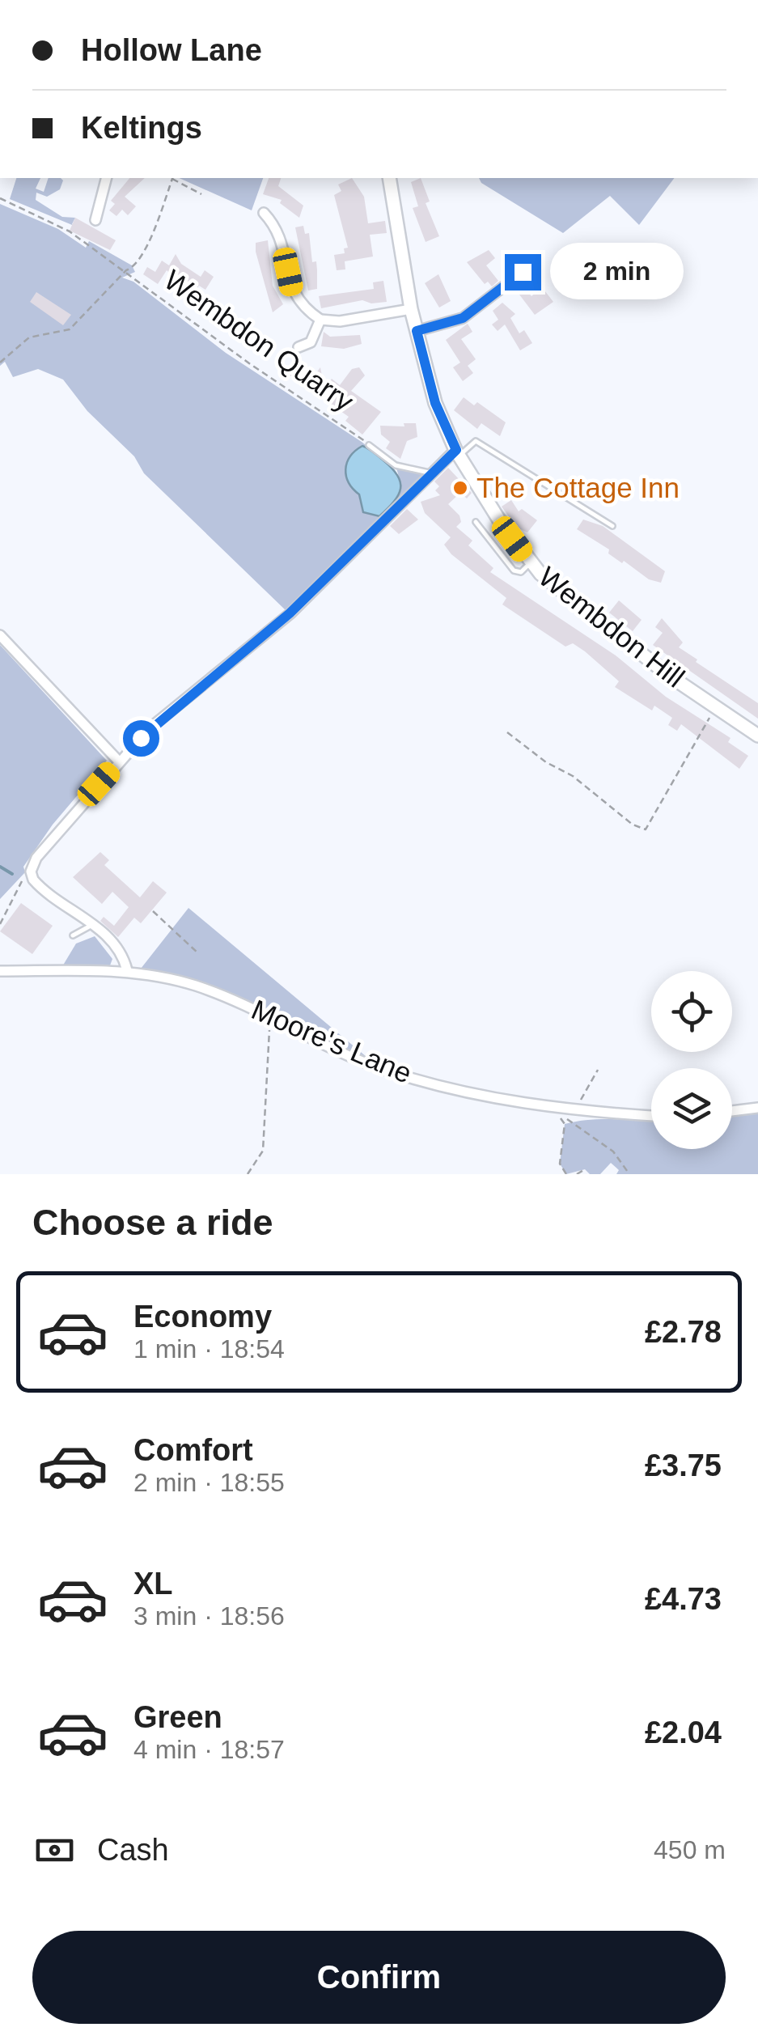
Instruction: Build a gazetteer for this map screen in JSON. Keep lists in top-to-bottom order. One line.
{"streets":{"main road":["Wembdon Hill"],"street":["Moore's Lane"],"path":["Wembdon Quarry"]},"places":["The Cottage Inn"],"page":{"banner":["Hollow Lane","Keltings"],"bubble":"2 min","heading":"Choose a ride","list":[{"name":"Economy","note":"1 min · 18:54","value":"£2.78"},{"name":"Comfort","note":"2 min · 18:55","value":"£3.75"},{"name":"XL","note":"3 min · 18:56","value":"£4.73"},{"name":"Green","note":"4 min · 18:57","value":"£2.04"}],"pay":["Cash","450 m"],"buttons":"Confirm"}}
